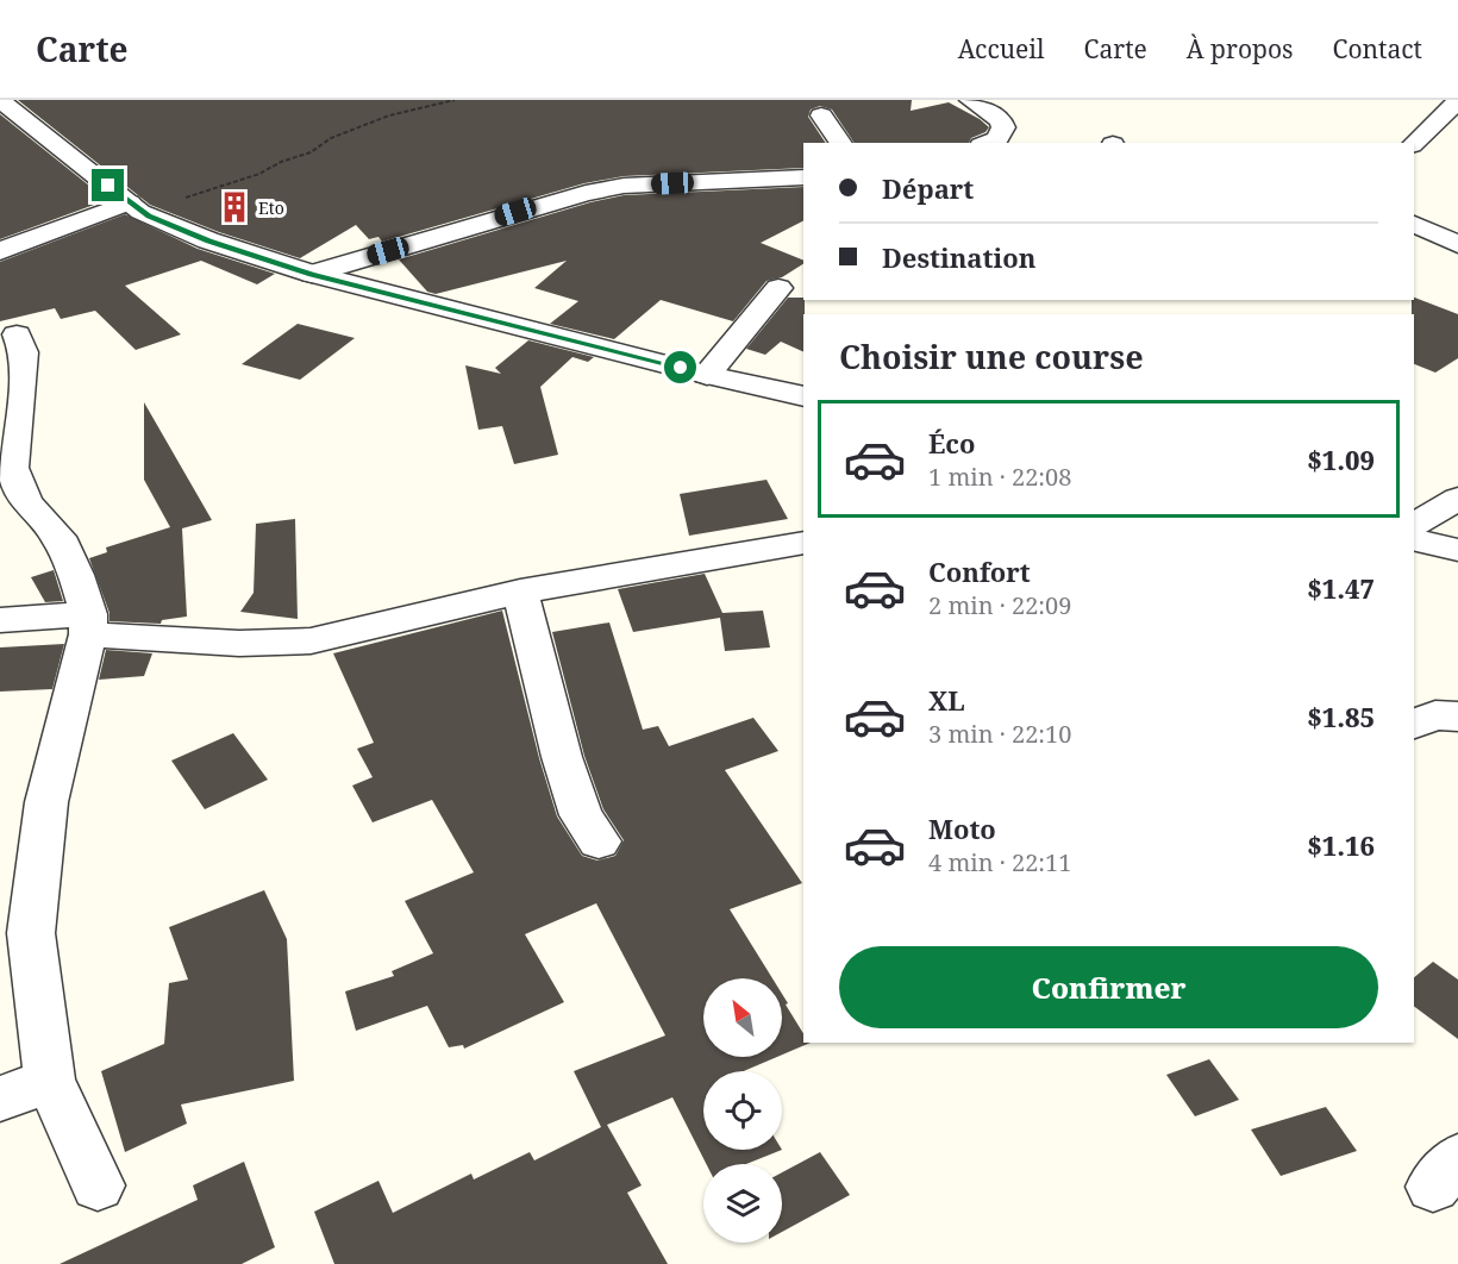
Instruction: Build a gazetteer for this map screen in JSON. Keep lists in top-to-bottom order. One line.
{"places":{"building":["Eto"]},"north":"top left","page":{"header":"Carte","nav":["Accueil","Carte","À propos","Contact"],"banner":["Départ","Destination"],"heading":"Choisir une course","list":[{"name":"Éco","note":"1 min · 22:08","value":"$1.09"},{"name":"Confort","note":"2 min · 22:09","value":"$1.47"},{"name":"XL","note":"3 min · 22:10","value":"$1.85"},{"name":"Moto","note":"4 min · 22:11","value":"$1.16"}],"buttons":"Confirmer"}}
